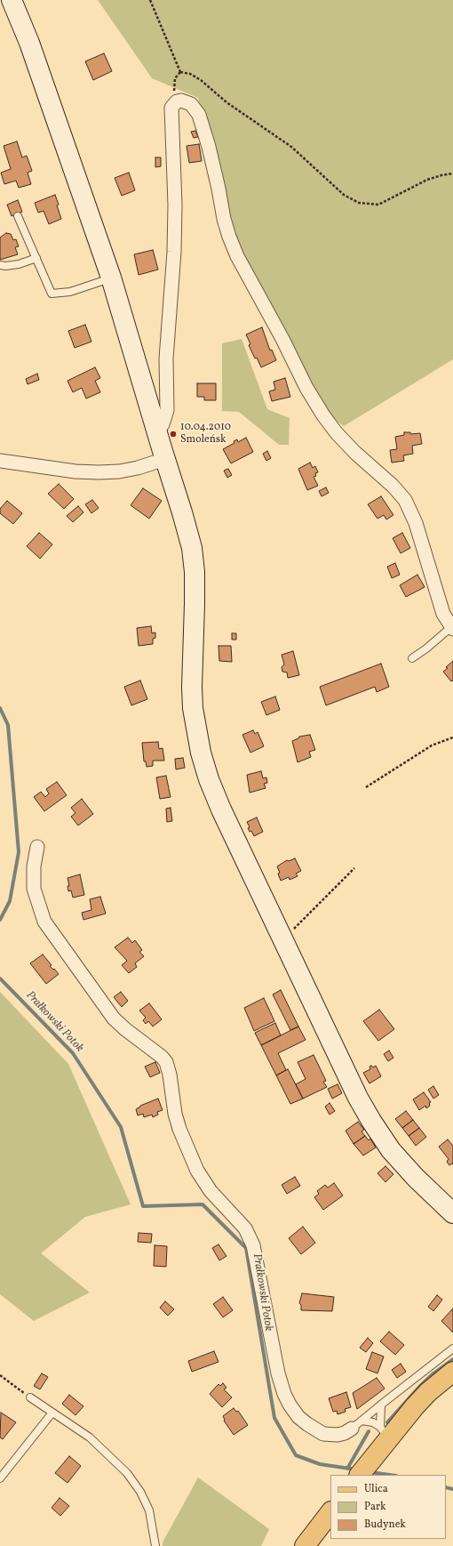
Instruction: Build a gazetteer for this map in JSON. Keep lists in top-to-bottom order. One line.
{"water":["Prałkowski Potok"],"places":["10.04.2010 Smoleńsk"],"legend":["Ulica","Park","Budynek"]}
